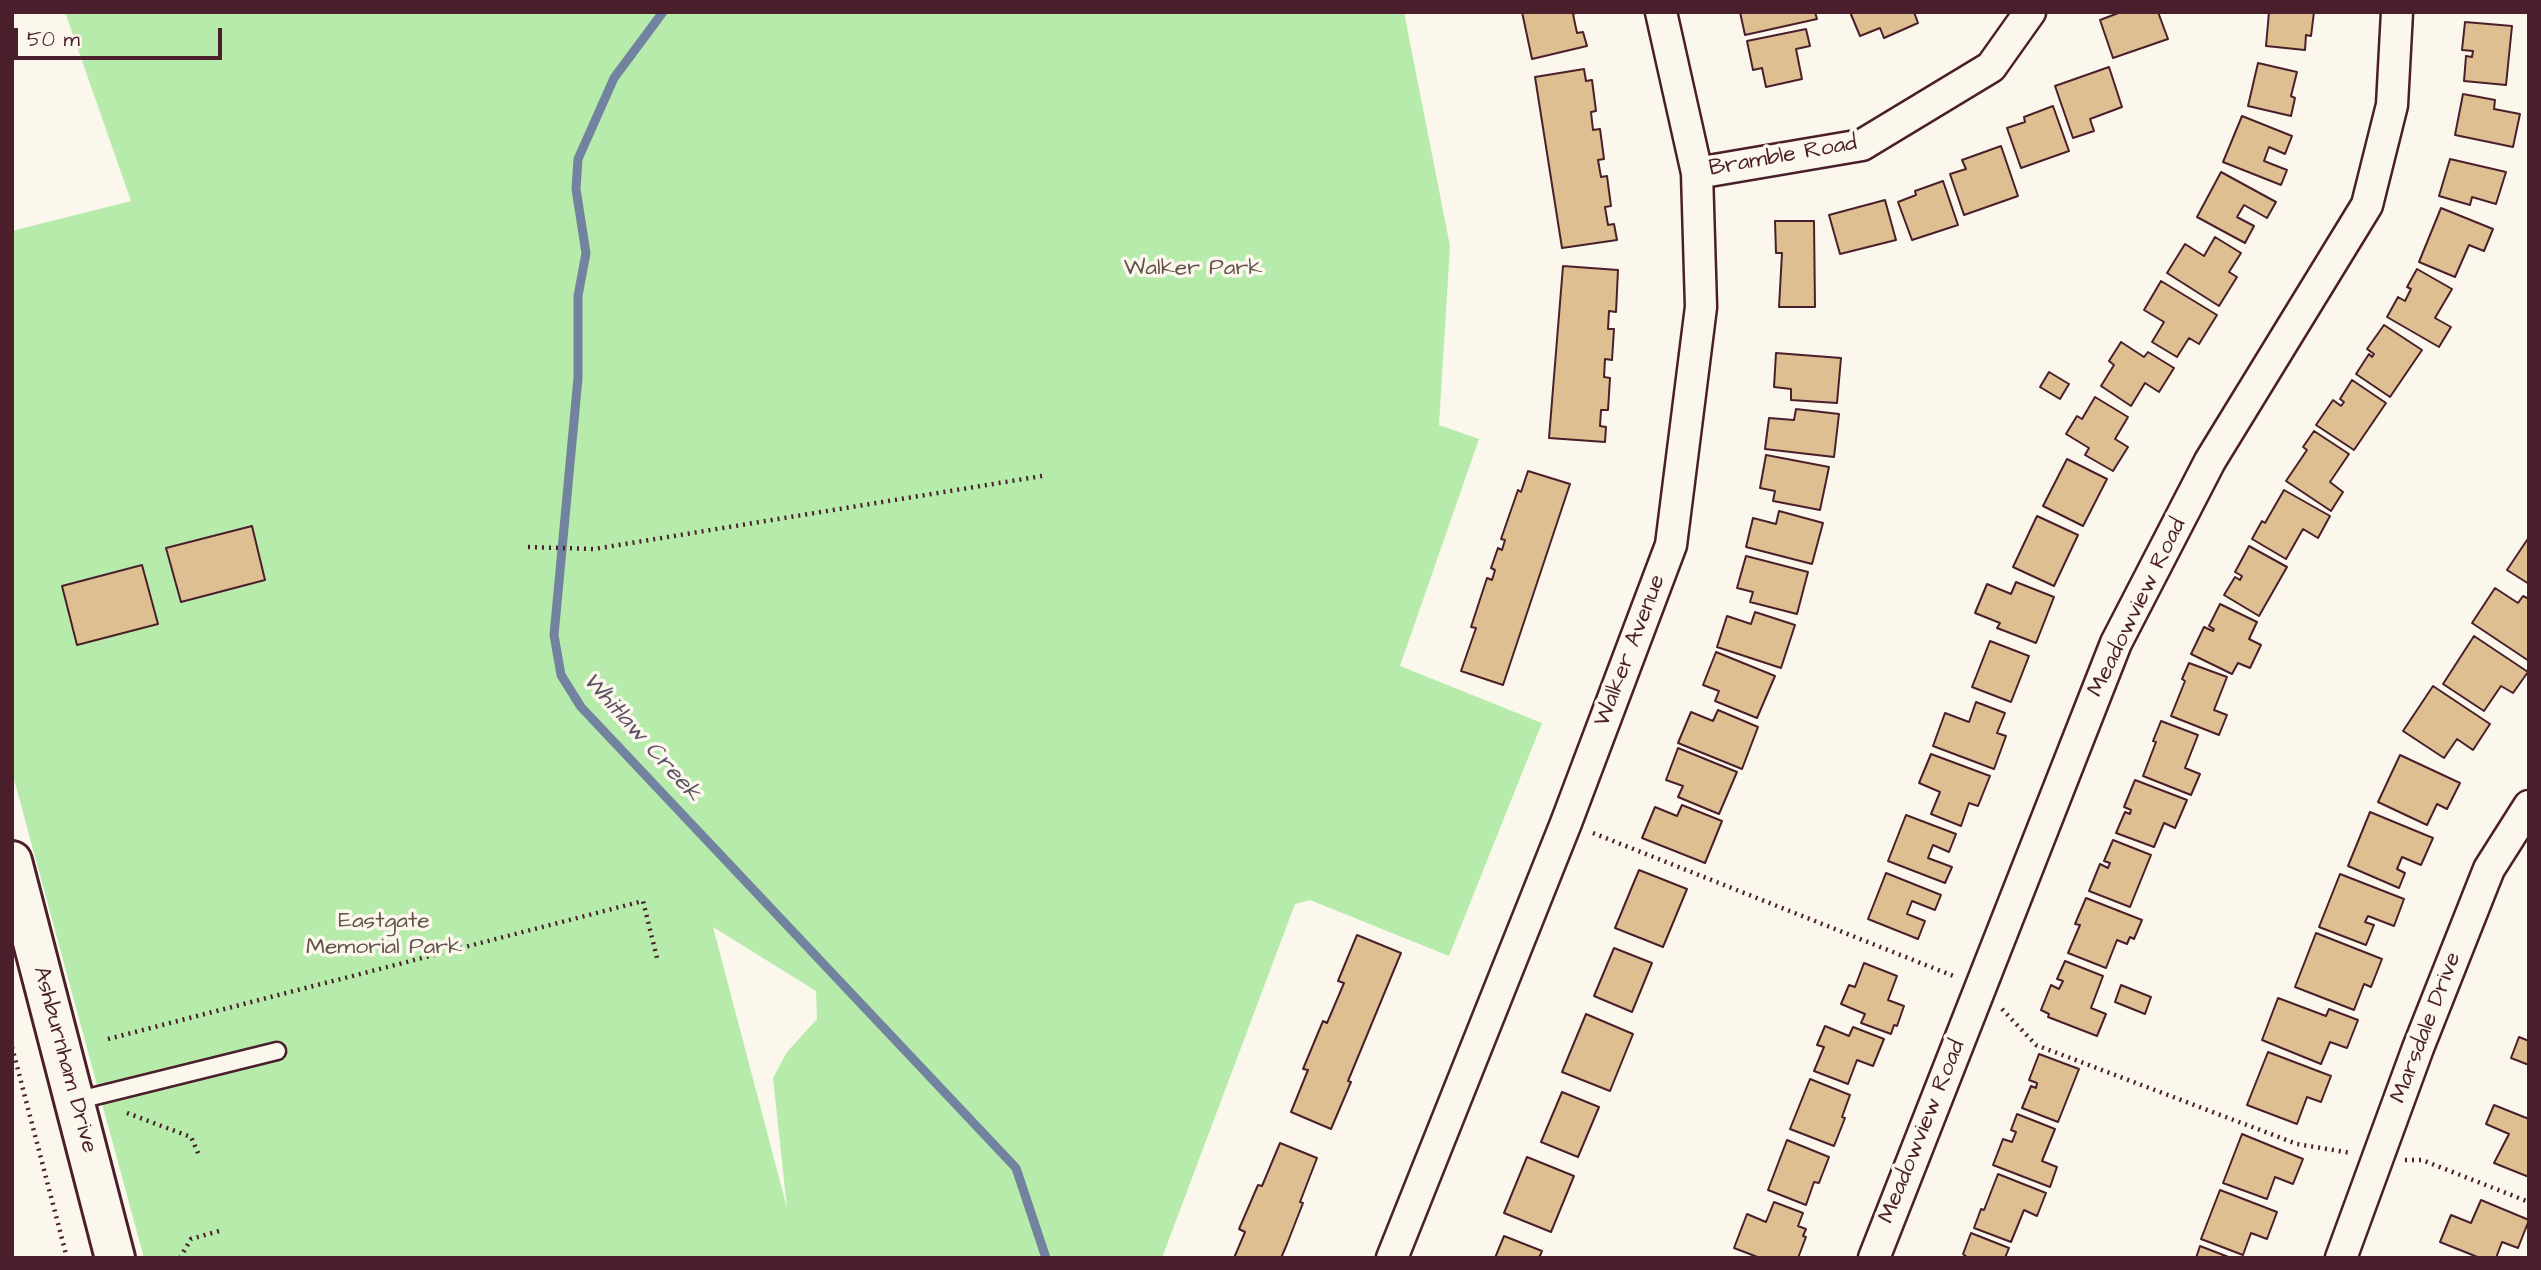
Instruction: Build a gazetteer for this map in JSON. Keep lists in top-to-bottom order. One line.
{"streets":{"main road":["Ashburnham Drive"],"street":["Bramble Road","Meadowview Road","Walker Avenue","Marsdale Drive"]},"crossings":[["Bramble Road","Walker Avenue"]],"water":["Whitlaw Creek"],"parks":["Walker Park","Eastgate Memorial Park"],"scale_bar":"50 m"}
